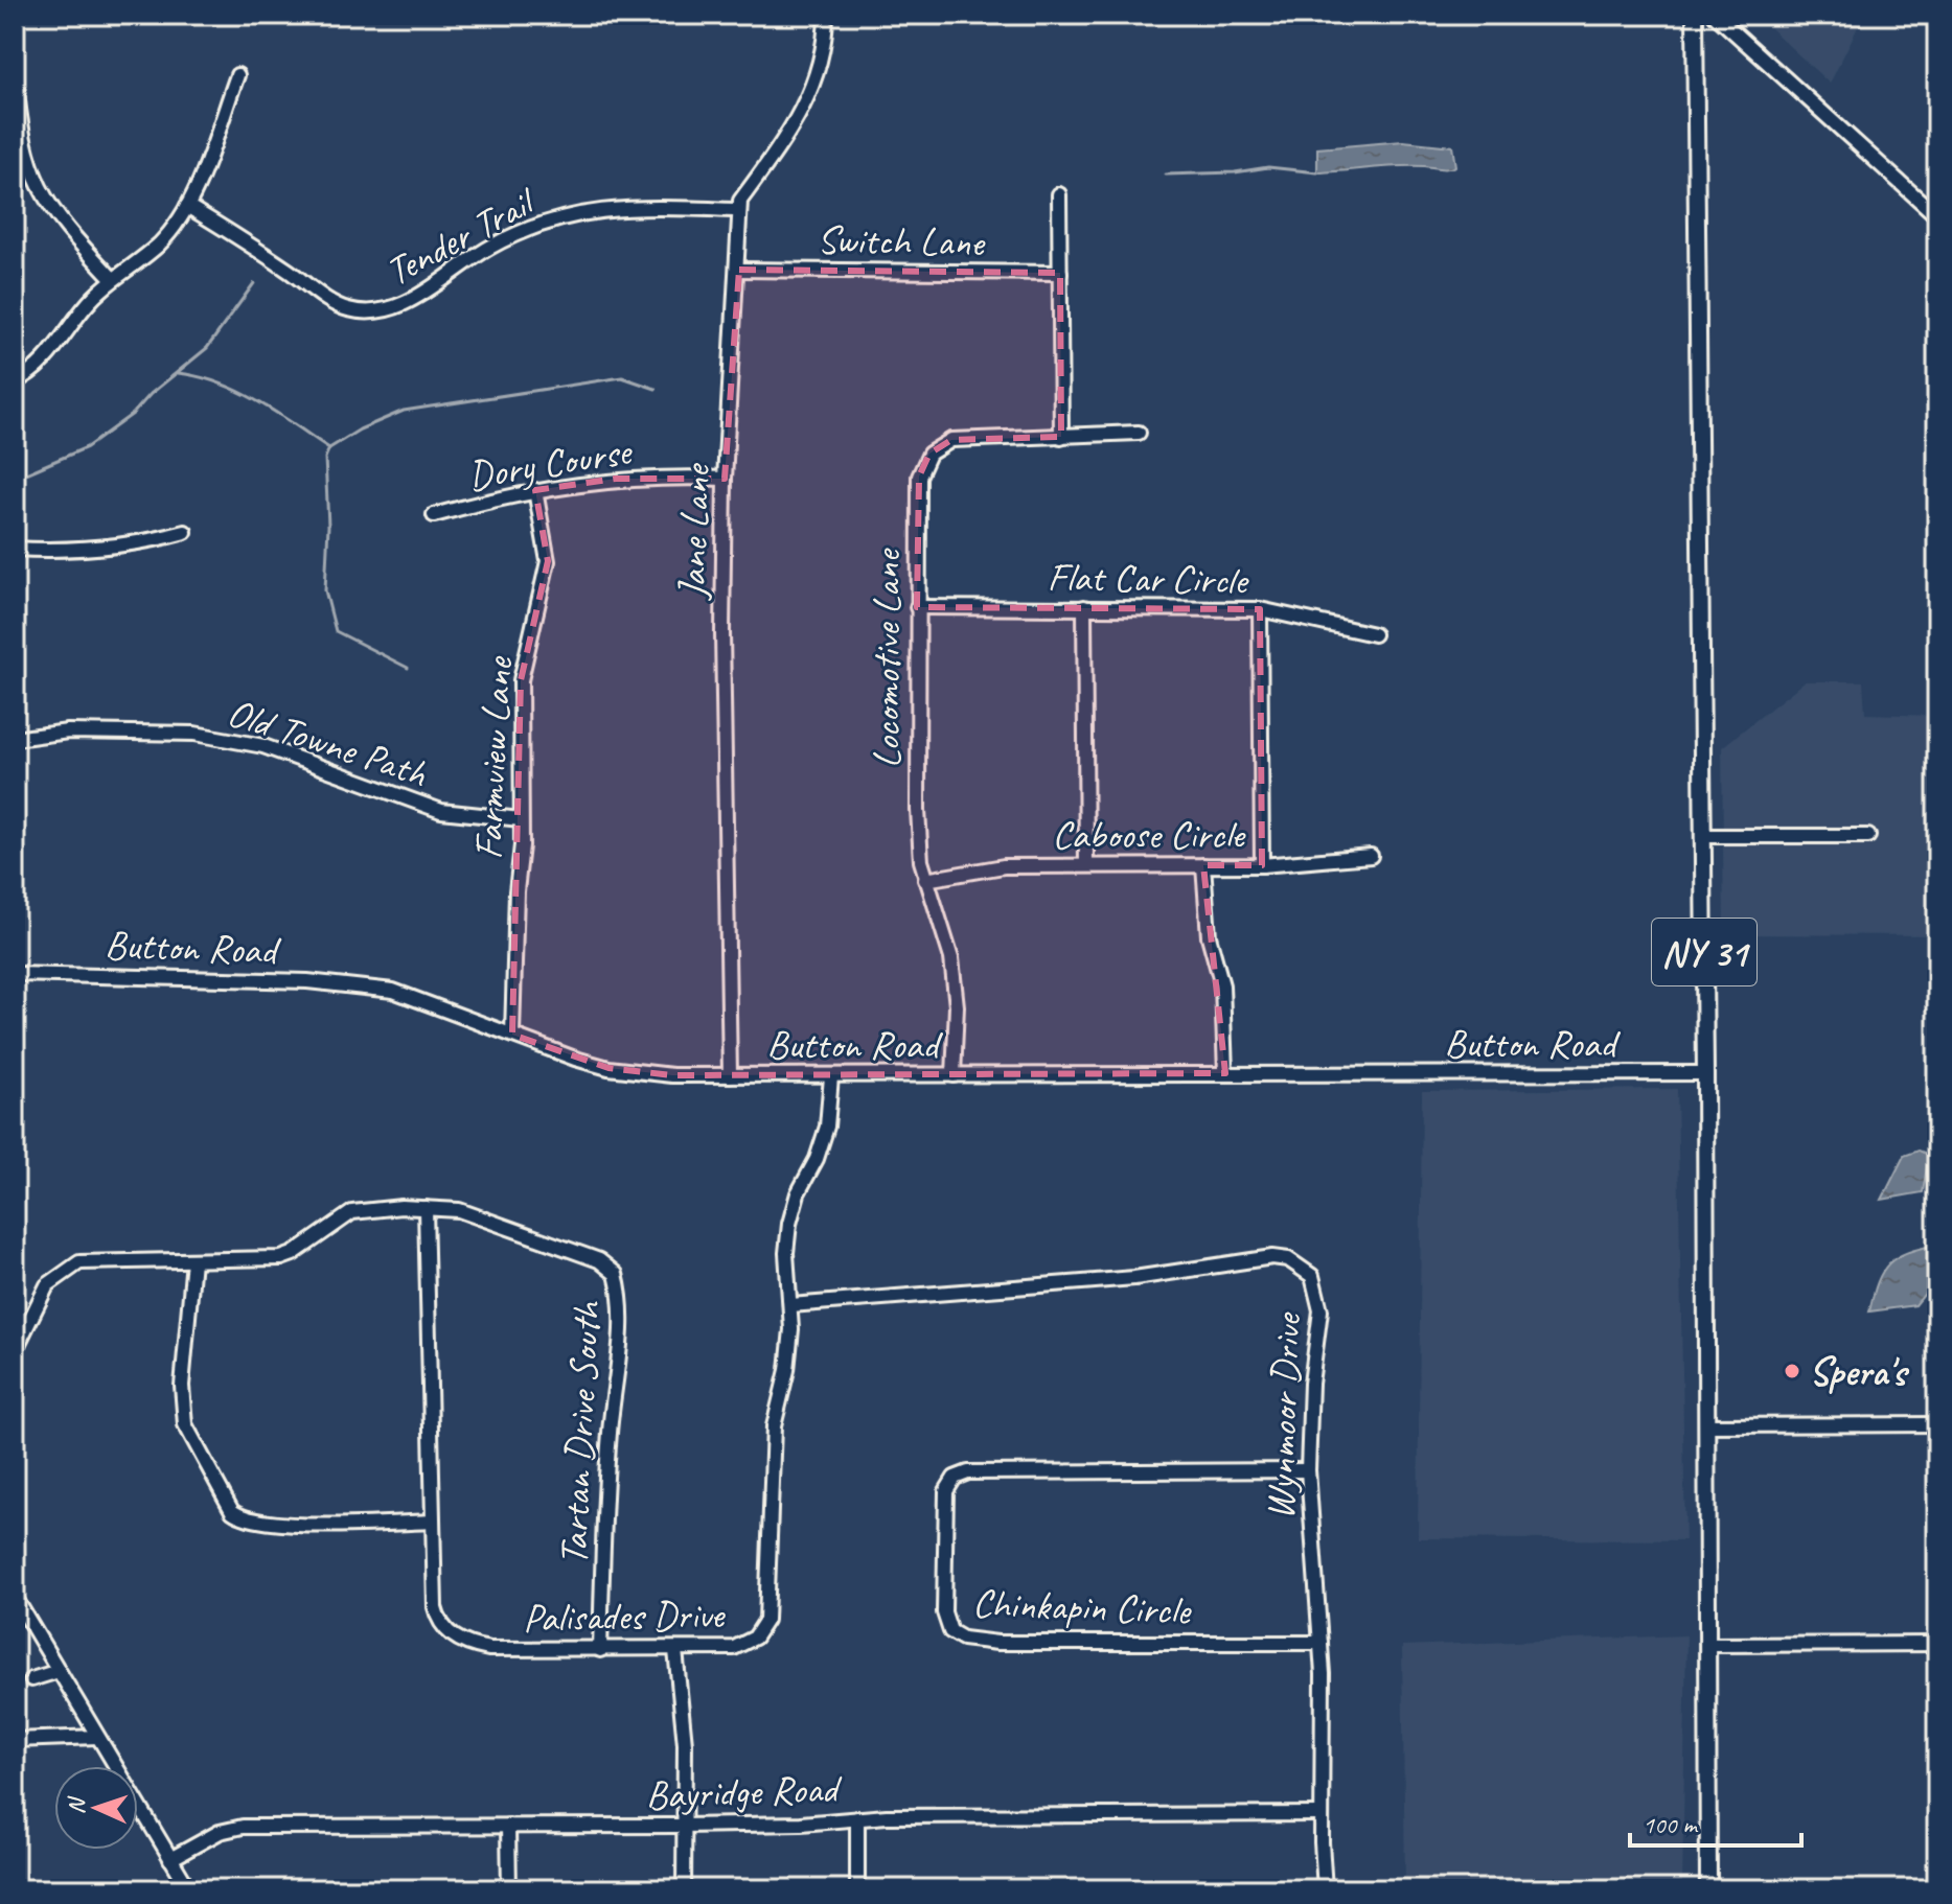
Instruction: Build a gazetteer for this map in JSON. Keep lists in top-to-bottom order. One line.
{"streets":{"main road":["NY 31"],"street":["Tender Trail","Switch Lane","Dory Course","Jane Lane","Flat Car Circle","Locomotive Lane","Old Towne Path","Farmview Lane","Caboose Circle","Button Road","Wynmoor Drive","Tartan Drive South","Chinkapin Circle","Palisades Drive","Bayridge Road"]},"crossings":[["Tender Trail","Jane Lane"],["Switch Lane","Jane Lane"],["Dory Course","Jane Lane"],["Dory Course","Farmview Lane"],["Jane Lane","Button Road"],["Flat Car Circle","Locomotive Lane"],["Locomotive Lane","Caboose Circle"],["Locomotive Lane","Button Road"],["Old Towne Path","Farmview Lane"],["Farmview Lane","Button Road"],["Button Road","NY 31"],["Button Road","Palisades Drive"],["Wynmoor Drive","Chinkapin Circle"],["Wynmoor Drive","Palisades Drive"],["Wynmoor Drive","Bayridge Road"],["Tartan Drive South","Palisades Drive"]],"places":["Spera's"],"scale_bar":"100 m","north":"left"}
